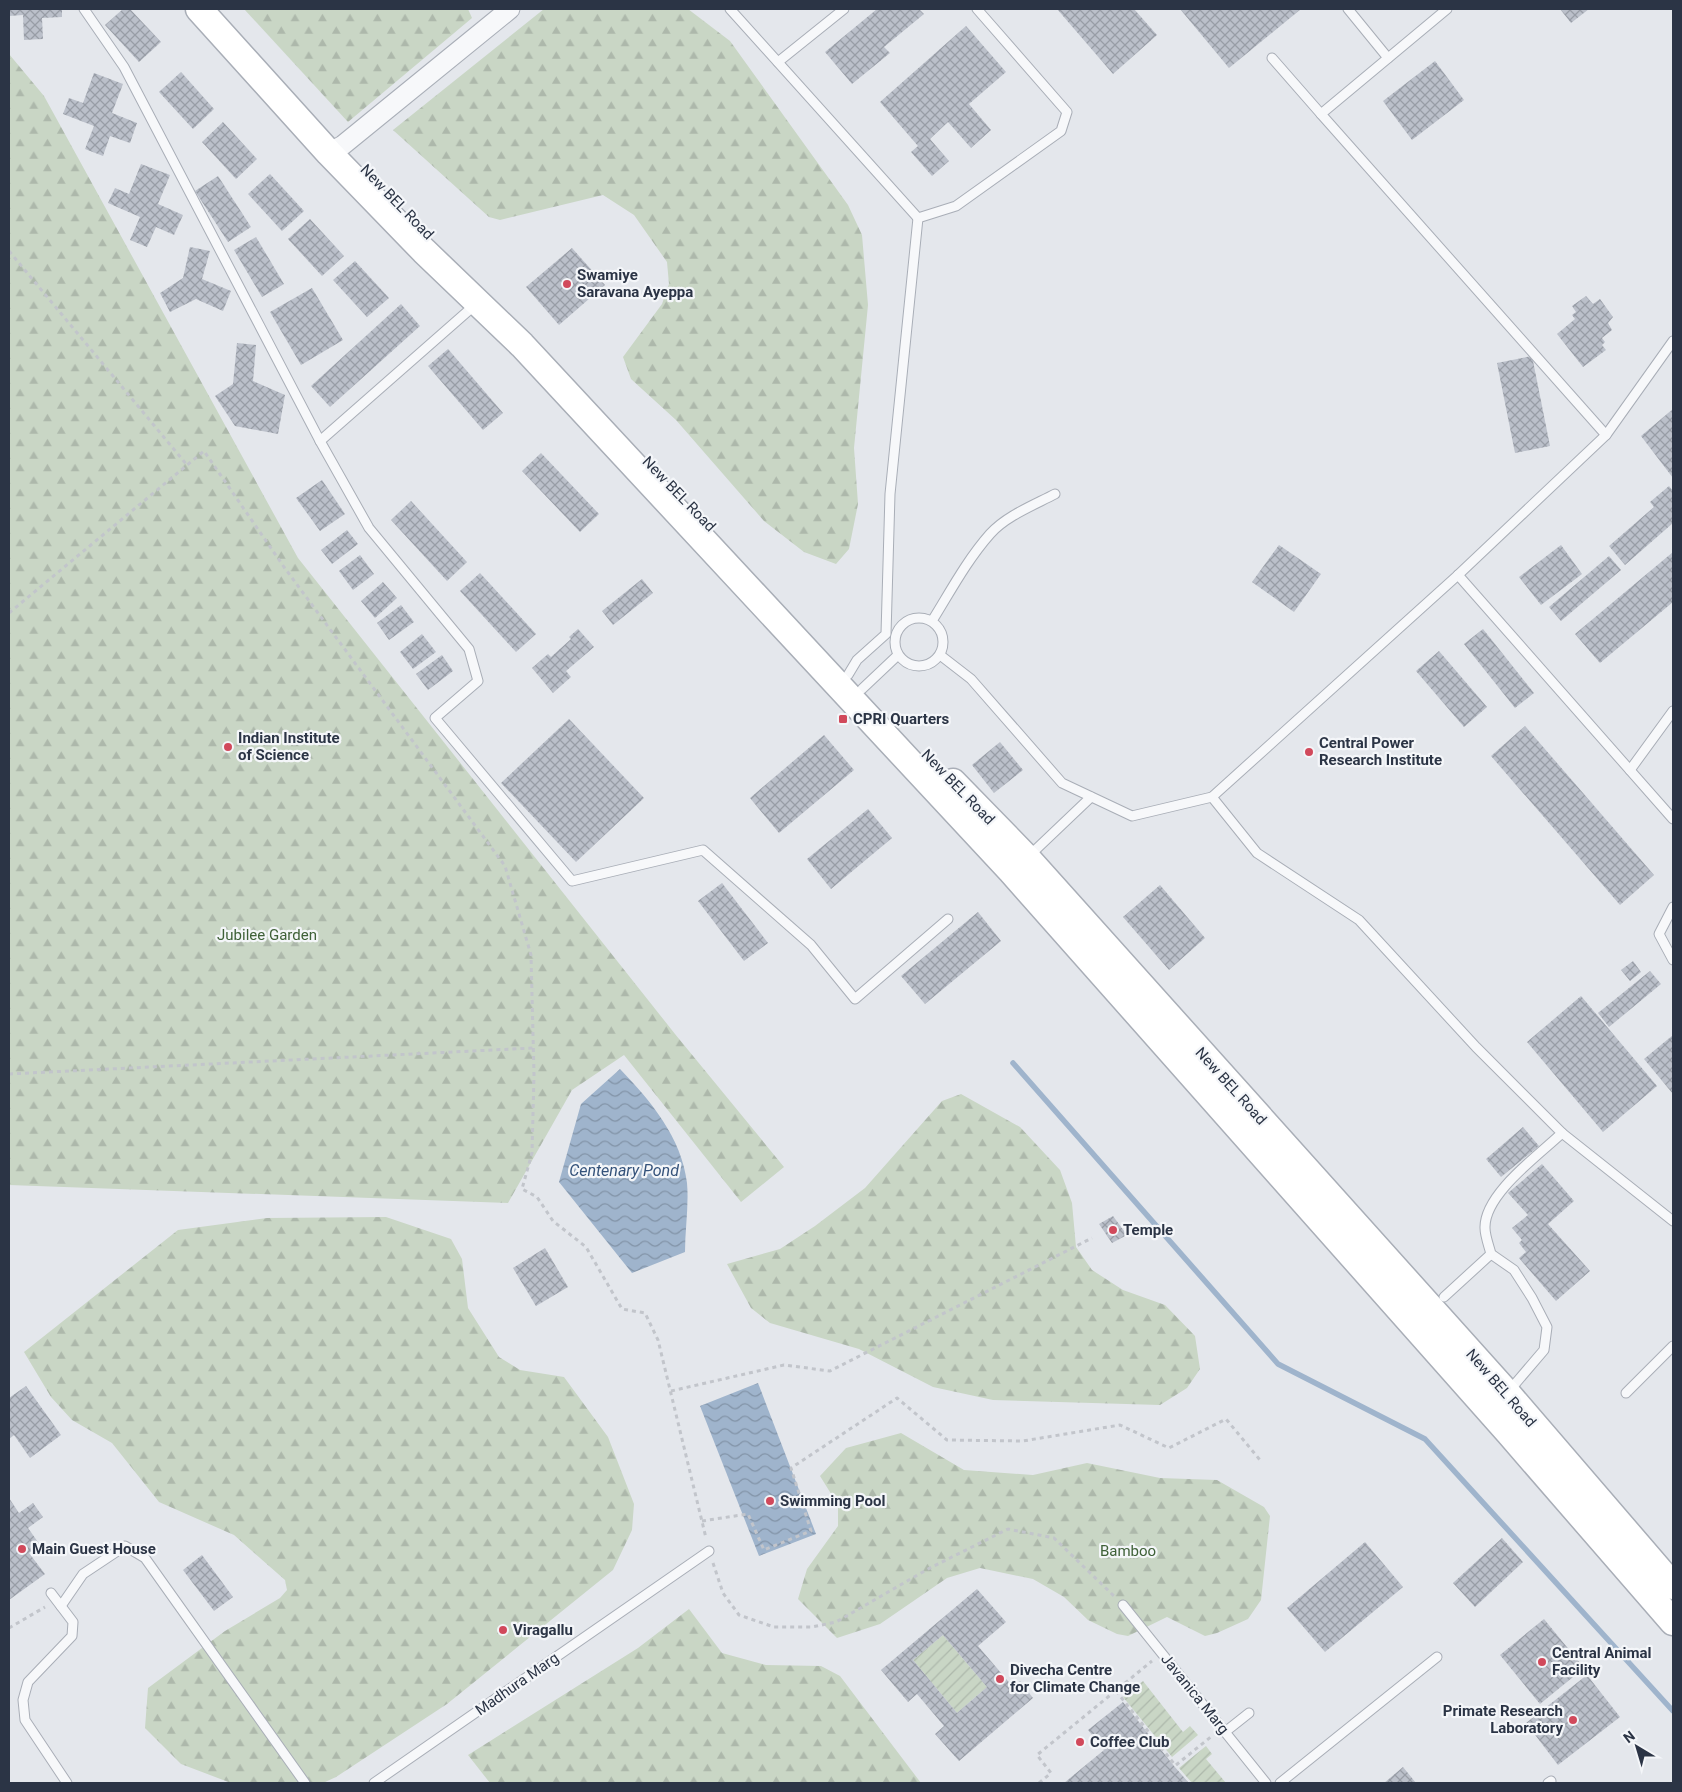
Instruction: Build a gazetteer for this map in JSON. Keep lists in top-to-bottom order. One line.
{"streets":{"main road":["New BEL Road"],"lane":["Madhura Marg","Javanica Marg"]},"water":["Centenary Pond"],"parks":["Jubilee Garden","Bamboo"],"places":{"other":["Swamiye Saravana Ayeppa","Indian Institute of Science","Central Power Research Institute","Temple","Swimming Pool","Main Guest House","Viragallu","Central Animal Facility","Divecha Centre for Climate Change","Primate Research Laboratory","Coffee Club"],"transit":["CPRI Quarters"]},"north":"top left"}
